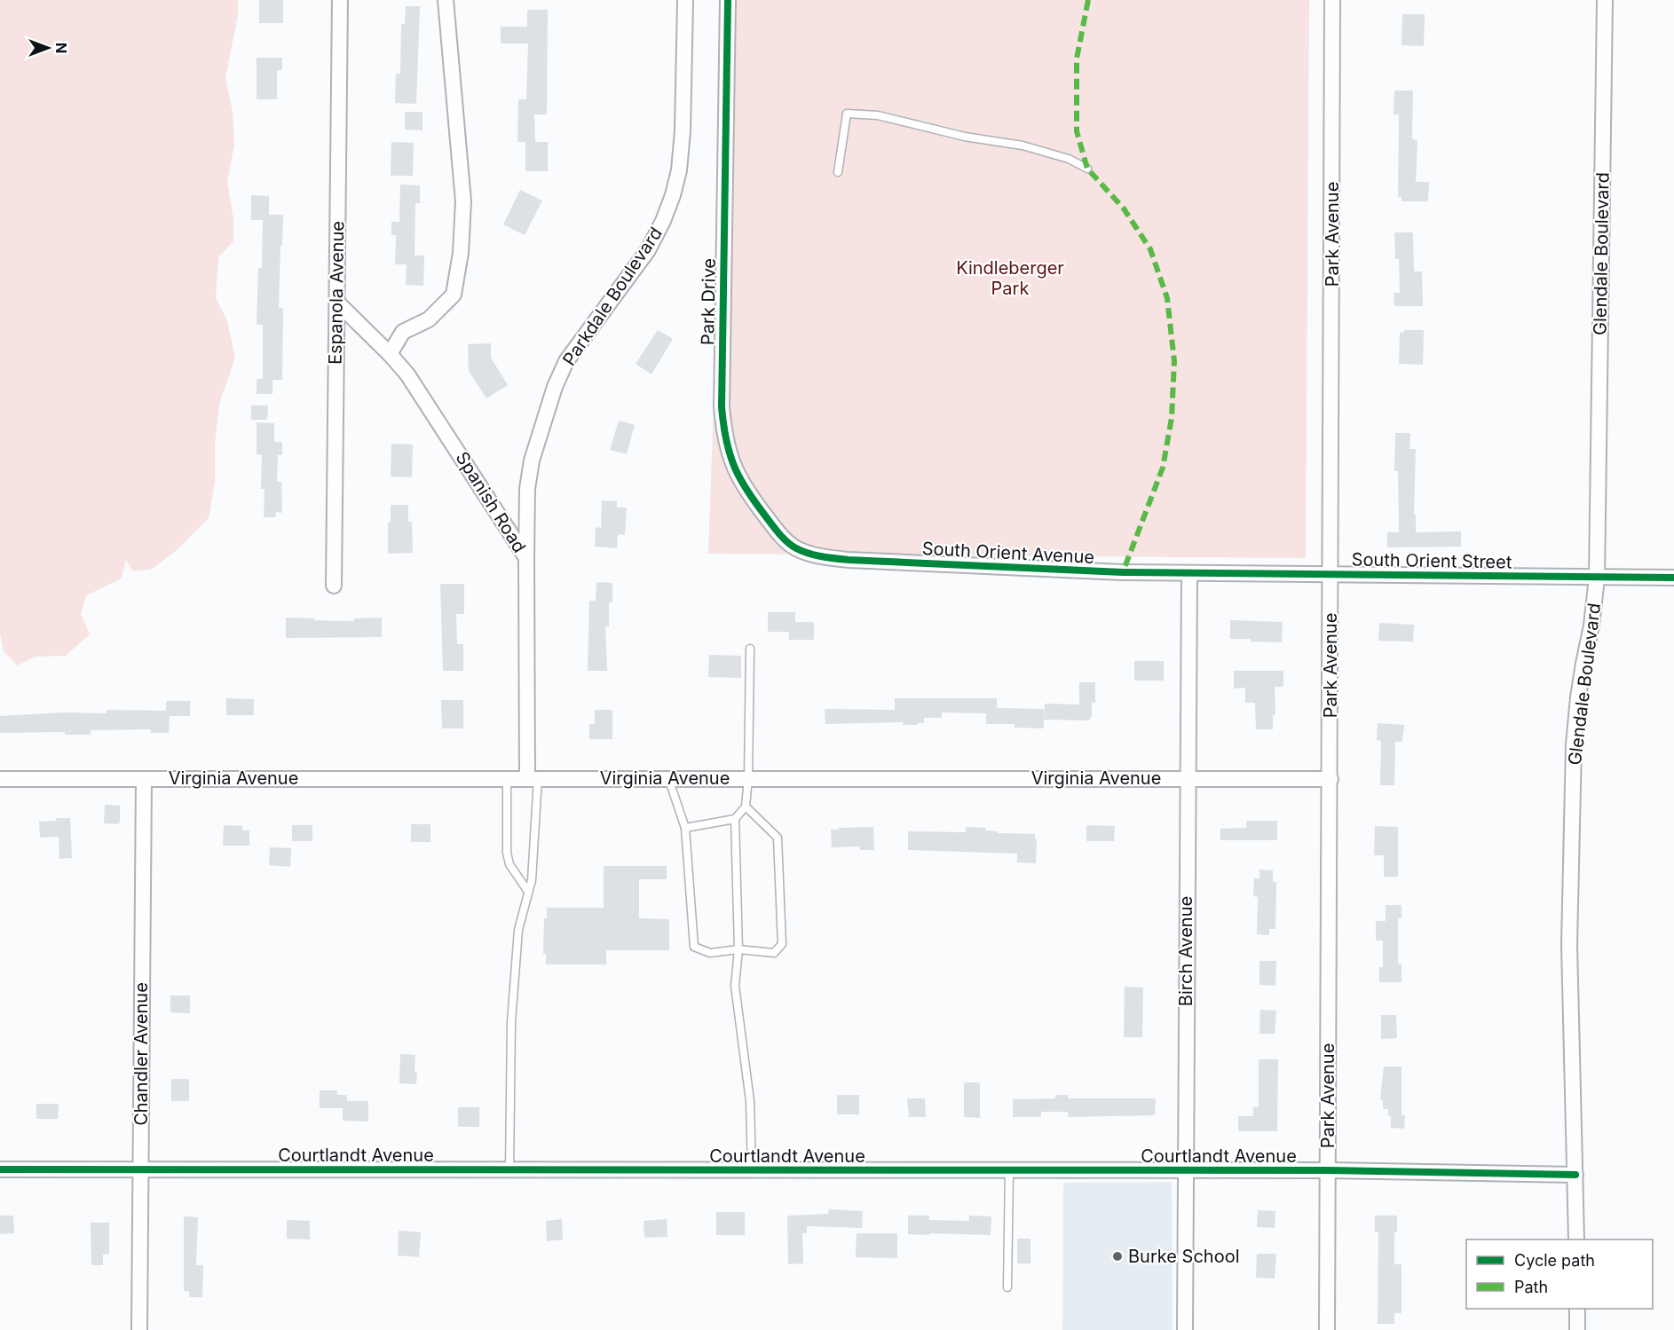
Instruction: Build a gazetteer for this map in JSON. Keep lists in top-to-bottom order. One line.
{"streets":{"street":["Park Avenue","Glendale Boulevard","Espanola Avenue","Parkdale Boulevard","Park Drive","Spanish Road","South Orient Avenue","South Orient Street","Virginia Avenue","Birch Avenue","Chandler Avenue","Courtlandt Avenue"]},"crossings":[["Park Avenue","South Orient Street"],["Park Avenue","Virginia Avenue"],["Park Avenue","Courtlandt Avenue"],["Glendale Boulevard","South Orient Street"],["Glendale Boulevard","Courtlandt Avenue"],["Espanola Avenue","Spanish Road"],["Parkdale Boulevard","Spanish Road"],["Park Drive","South Orient Avenue"],["Spanish Road","Virginia Avenue"],["South Orient Avenue","South Orient Street"],["South Orient Avenue","Birch Avenue"],["South Orient Street","Birch Avenue"],["Virginia Avenue","Birch Avenue"],["Virginia Avenue","Chandler Avenue"],["Birch Avenue","Courtlandt Avenue"],["Chandler Avenue","Courtlandt Avenue"]],"parks":["Kindleberger Park"],"places":["Burke School"],"legend":["Cycle path","Path"],"north":"right"}
